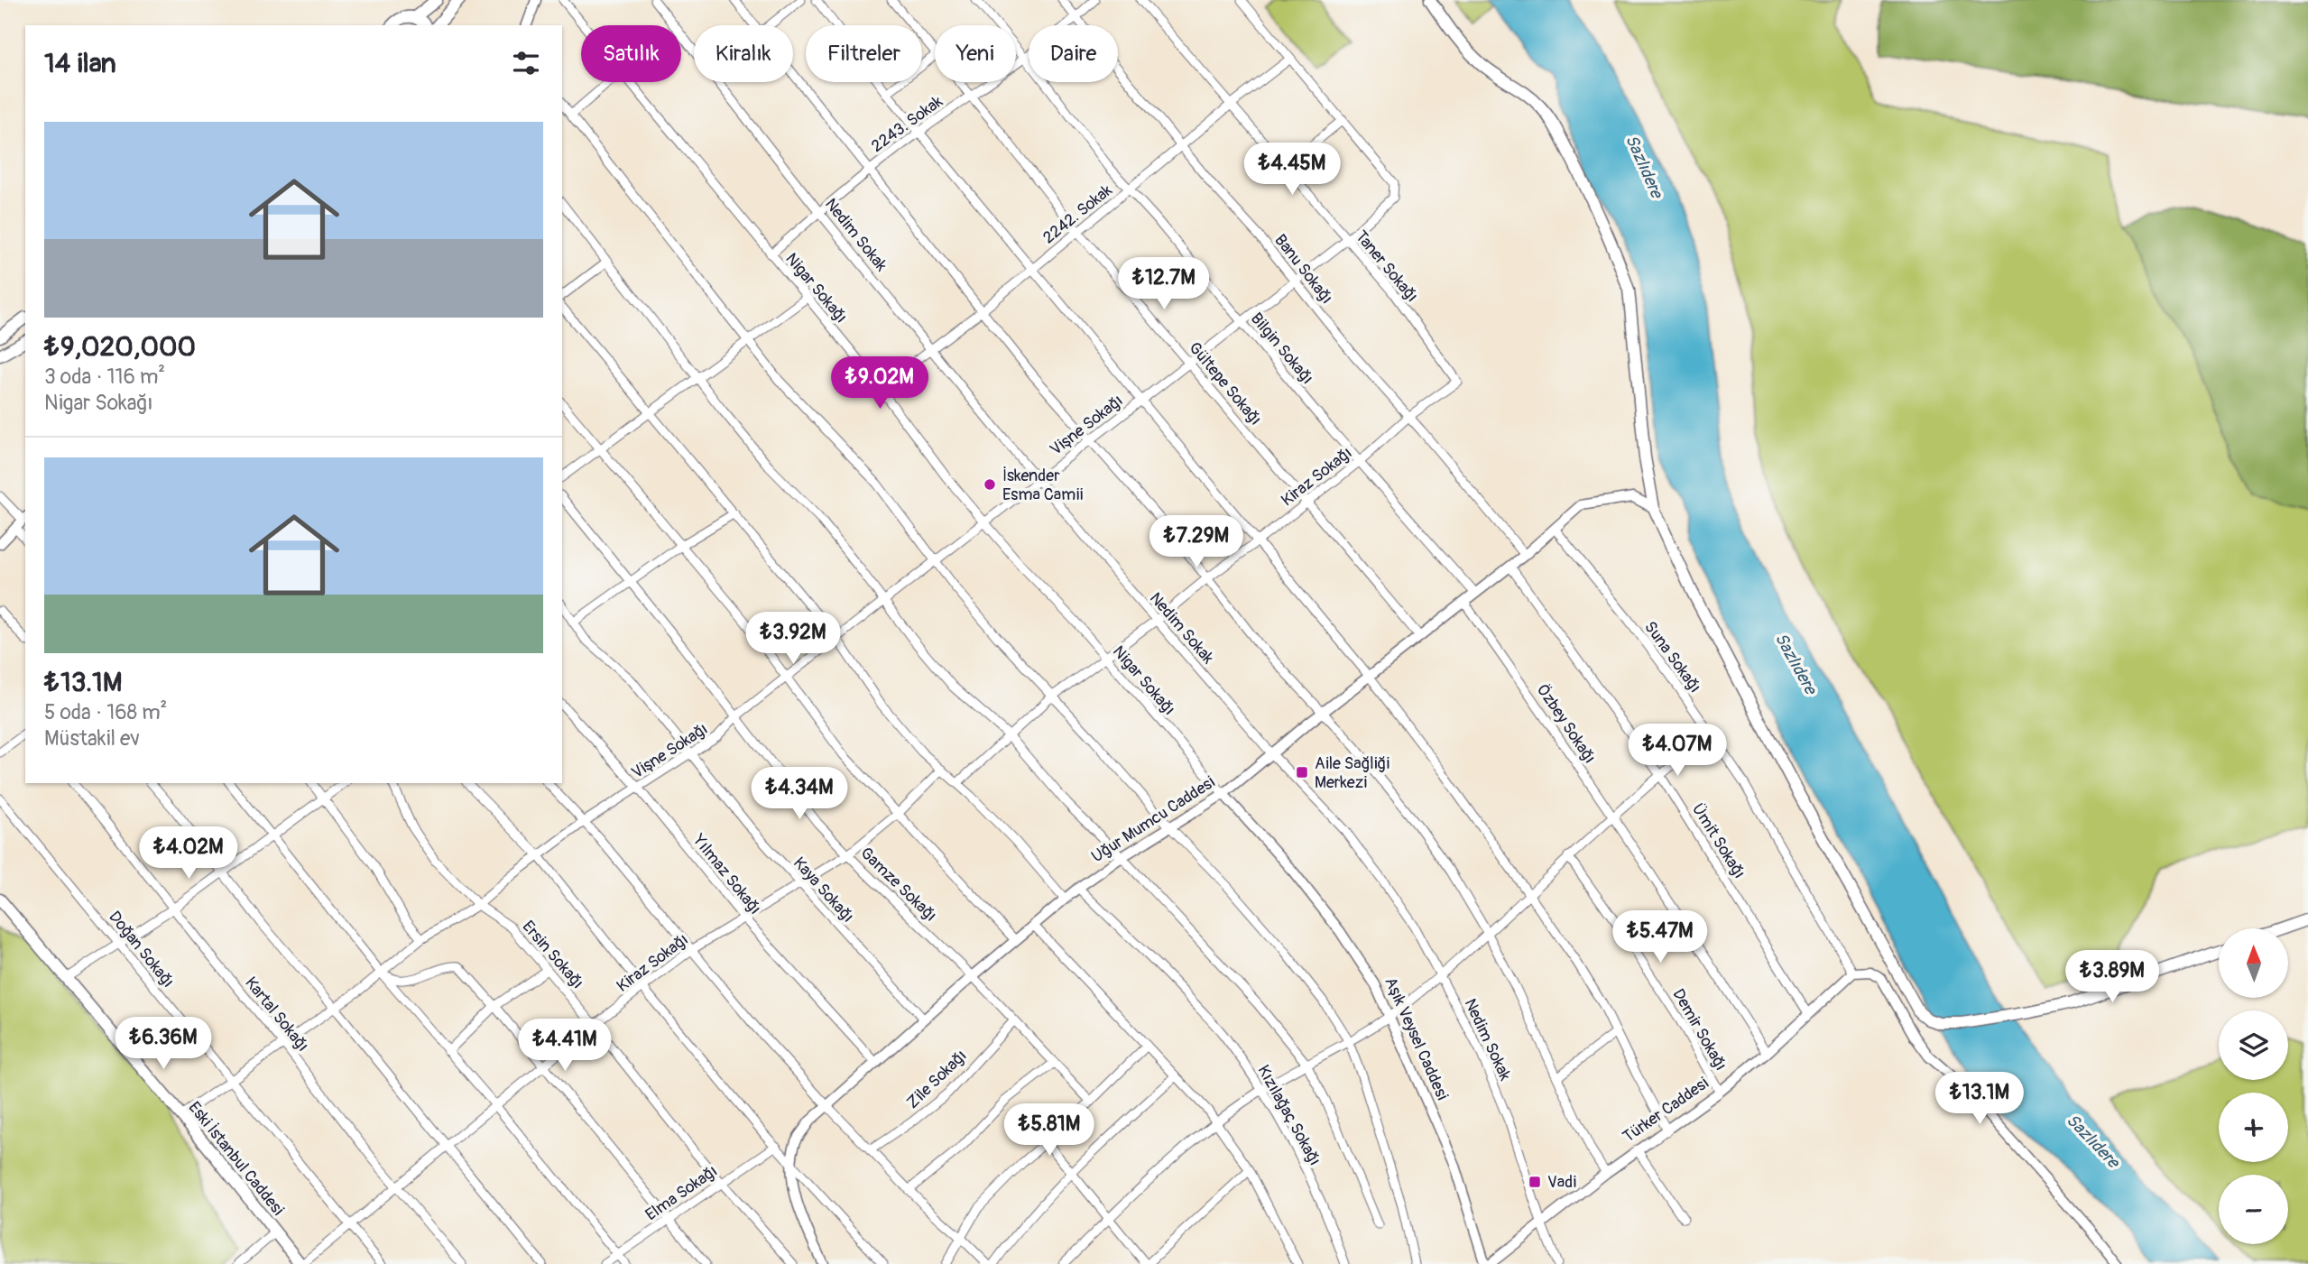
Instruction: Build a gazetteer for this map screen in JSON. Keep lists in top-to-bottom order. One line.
{"streets":{"main road":["Eski İstanbul Caddesi"],"street":["2243. Sokak","2242. Sokak","Nedim Sokak","Taner Sokağı","Banu Sokağı","Nigar Sokağı","Bilgin Sokağı","Gültepe Sokağı","Vişne Sokağı","Kiraz Sokağı","Suna Sokağı","Özbey Sokağı","Uğur Mumcu Caddesi","Ümit Sokağı","Yılmaz Sokağı","Gamze Sokağı","Kaya Sokağı","Doğan Sokağı","Ersin Sokağı","Kartal Sokağı","Demir Sokağı","Aşık Veysel Caddesi","Zile Sokağı","Türker Caddesi","Kızılağaç Sokağı","Elma Sokağı"]},"crossings":[["2243. Sokak","Nedim Sokak"],["2243. Sokak","Banu Sokağı"],["2243. Sokak","Nigar Sokağı"],["2243. Sokak","Bilgin Sokağı"],["2243. Sokak","Gültepe Sokağı"],["2242. Sokak","Nedim Sokak"],["2242. Sokak","Taner Sokağı"],["2242. Sokak","Banu Sokağı"],["2242. Sokak","Nigar Sokağı"],["2242. Sokak","Bilgin Sokağı"],["2242. Sokak","Gültepe Sokağı"],["Nedim Sokak","Vişne Sokağı"],["Nedim Sokak","Kiraz Sokağı"],["Nedim Sokak","Uğur Mumcu Caddesi"],["Nedim Sokak","Türker Caddesi"],["Taner Sokağı","Vişne Sokağı"],["Taner Sokağı","Kiraz Sokağı"],["Banu Sokağı","Vişne Sokağı"],["Banu Sokağı","Kiraz Sokağı"],["Banu Sokağı","Uğur Mumcu Caddesi"],["Nigar Sokağı","Vişne Sokağı"],["Nigar Sokağı","Kiraz Sokağı"],["Nigar Sokağı","Uğur Mumcu Caddesi"],["Nigar Sokağı","Aşık Veysel Caddesi"],["Bilgin Sokağı","Vişne Sokağı"],["Bilgin Sokağı","Kiraz Sokağı"],["Bilgin Sokağı","Uğur Mumcu Caddesi"],["Gültepe Sokağı","Vişne Sokağı"],["Gültepe Sokağı","Kiraz Sokağı"],["Gültepe Sokağı","Uğur Mumcu Caddesi"],["Vişne Sokağı","Yılmaz Sokağı"],["Vişne Sokağı","Gamze Sokağı"],["Vişne Sokağı","Kaya Sokağı"],["Vişne Sokağı","Doğan Sokağı"],["Vişne Sokağı","Ersin Sokağı"],["Vişne Sokağı","Kartal Sokağı"],["Vişne Sokağı","Eski İstanbul Caddesi"],["Kiraz Sokağı","Yılmaz Sokağı"],["Kiraz Sokağı","Gamze Sokağı"],["Kiraz Sokağı","Kaya Sokağı"],["Kiraz Sokağı","Doğan Sokağı"],["Kiraz Sokağı","Ersin Sokağı"],["Kiraz Sokağı","Kartal Sokağı"],["Kiraz Sokağı","Eski İstanbul Caddesi"],["Suna Sokağı","Uğur Mumcu Caddesi"],["Suna Sokağı","Türker Caddesi"],["Özbey Sokağı","Uğur Mumcu Caddesi"],["Özbey Sokağı","Türker Caddesi"],["Uğur Mumcu Caddesi","Ümit Sokağı"],["Uğur Mumcu Caddesi","Yılmaz Sokağı"],["Uğur Mumcu Caddesi","Gamze Sokağı"],["Uğur Mumcu Caddesi","Kaya Sokağı"],["Uğur Mumcu Caddesi","Aşık Veysel Caddesi"],["Uğur Mumcu Caddesi","Kızılağaç Sokağı"],["Ümit Sokağı","Türker Caddesi"],["Gamze Sokağı","Zile Sokağı"],["Ersin Sokağı","Elma Sokağı"],["Demir Sokağı","Türker Caddesi"],["Aşık Veysel Caddesi","Türker Caddesi"]],"water":["Sazlıdere"],"places":{"other":["İskender Esma Camii"],"transit":["Aile Sağliği Merkezi","Vadi"]},"north":"top","page":{"chip":["Satılık","Kiralık","Filtreler","Yeni","Daire"],"heading":"14 ilan","list":[{"name":"₺9,020,000","note":"3 oda · 116 m² · Nigar Sokağı"},{"name":"₺13.1M","note":"5 oda · 168 m² · Müstakil ev"}],"price":["₺4.45M","₺12.7M","₺9.02M","₺7.29M","₺3.92M","₺4.07M","₺4.34M","₺4.02M","₺5.47M","₺3.89M","₺6.36M","₺4.41M","₺13.1M","₺5.81M"],"map_buttons":["+","−"]}}
